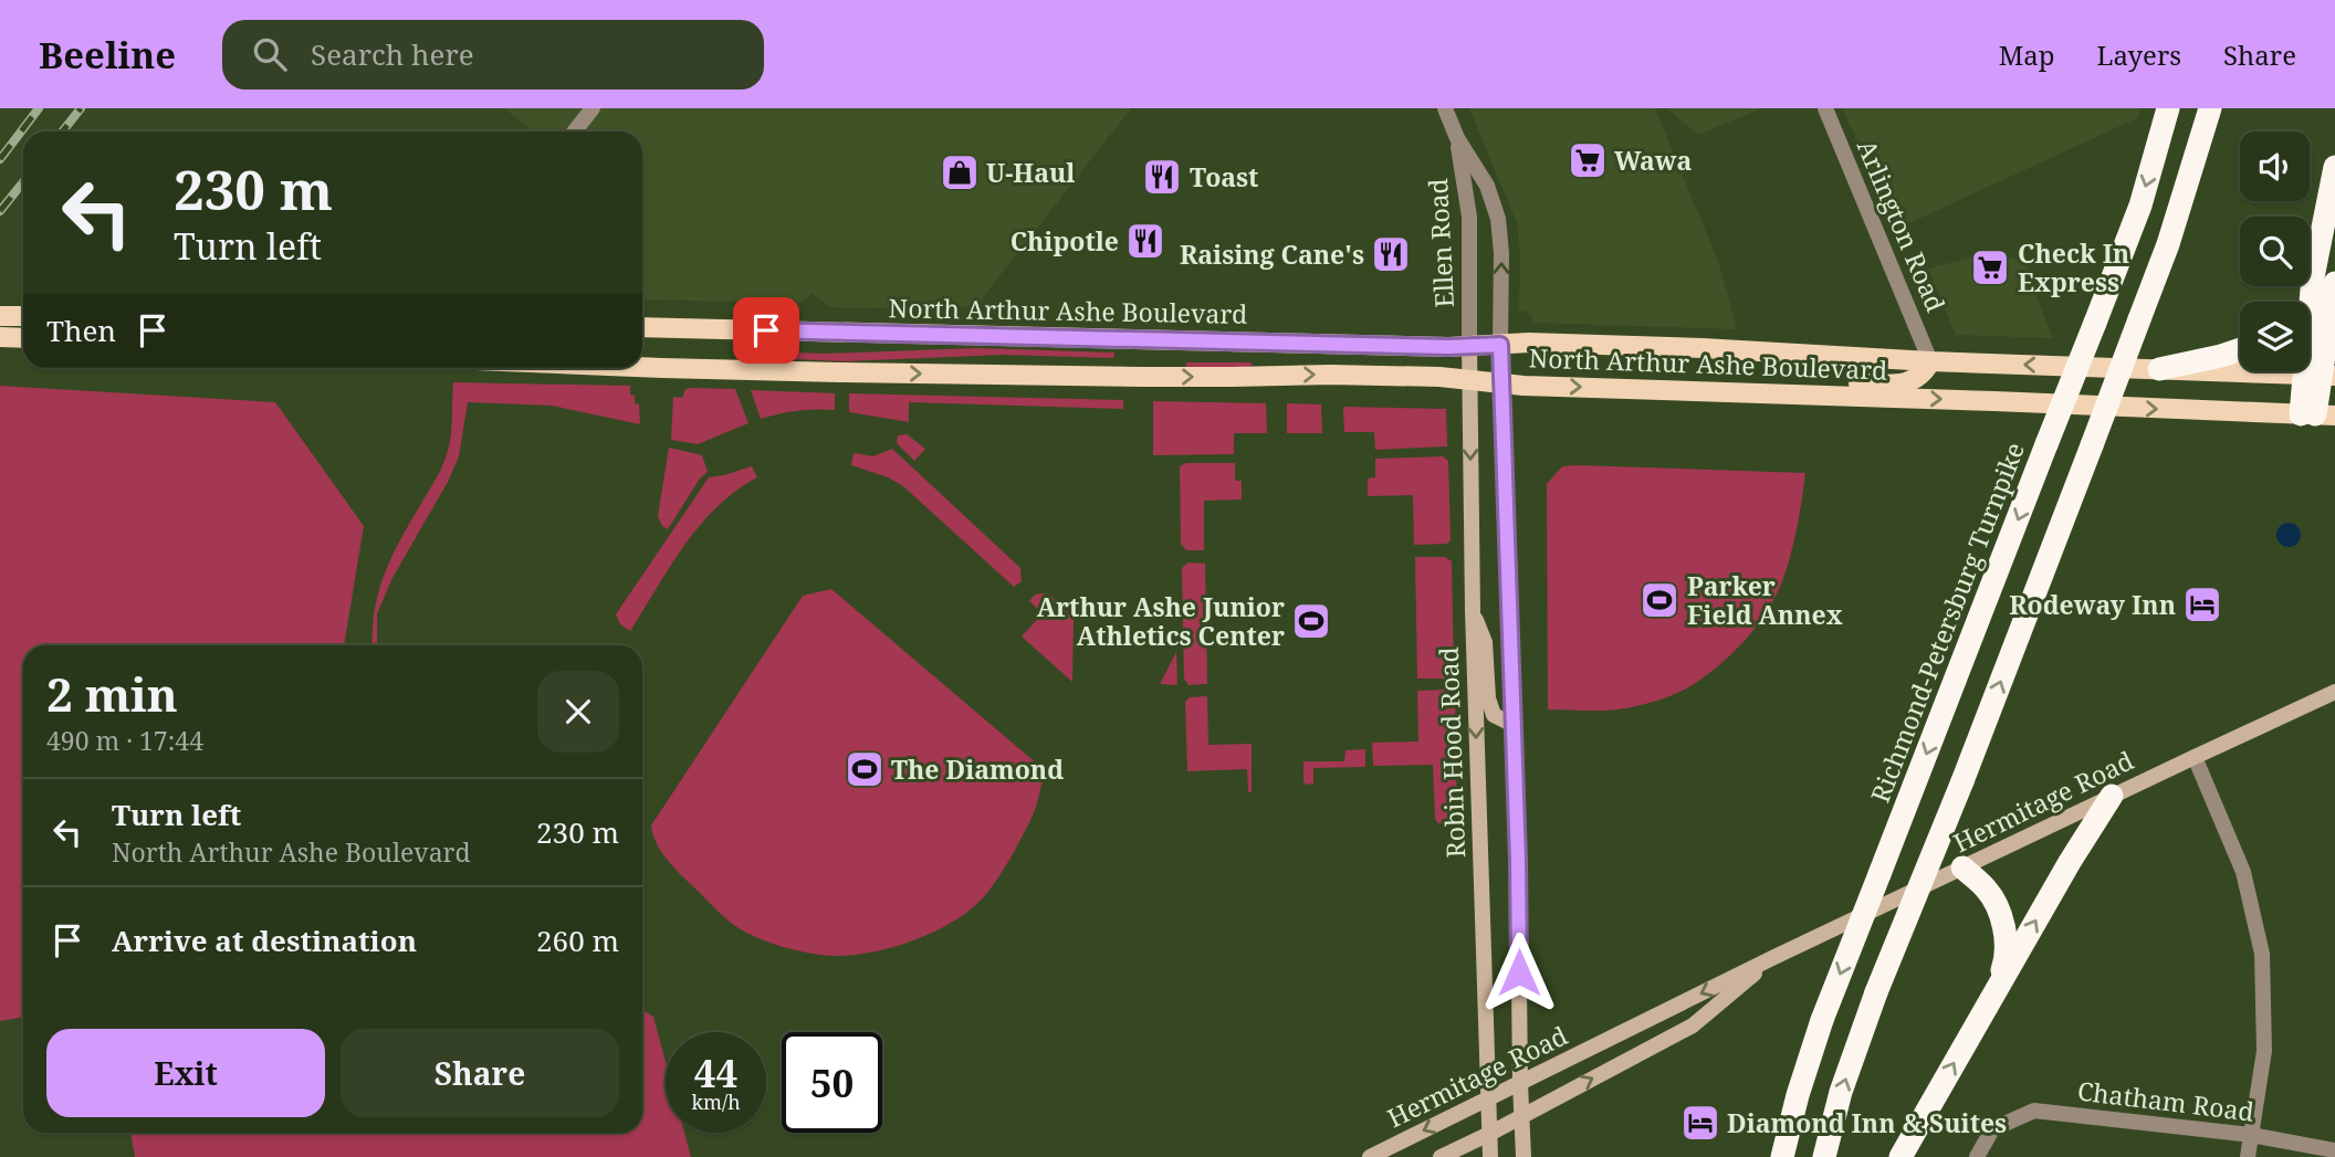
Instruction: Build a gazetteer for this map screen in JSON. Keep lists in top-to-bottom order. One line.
{"streets":{"highway":["Richmond-Petersburg Turnpike"],"main road":["North Arthur Ashe Boulevard","Robin Hood Road","Hermitage Road"],"street":["Arlington Road","Ellen Road","Chatham Road"]},"crossings":[["Arlington Road","North Arthur Ashe Boulevard"],["Ellen Road","North Arthur Ashe Boulevard"],["Ellen Road","Robin Hood Road"],["North Arthur Ashe Boulevard","Robin Hood Road"],["Robin Hood Road","Hermitage Road"]],"places":{"supermarket":["Wawa","Check In Express"],"shop":["U-Haul"],"restaurant":["Toast","Chipotle","Raising Cane's"],"sports":["Parker Field Annex","Arthur Ashe Junior Athletics Center","The Diamond"],"hotel":["Rodeway Inn","Diamond Inn & Suites"]},"page":{"header":"Beeline","search":"Search here","nav":["Map","Layers","Share"],"turn":["230 m","Turn left"],"then":"Then","heading":["2 min","490 m · 17:44"],"list":[{"name":"Turn left","note":"North Arthur Ashe Boulevard","value":"230 m"},{"name":"Arrive at destination","value":"260 m"}],"buttons":["Exit","Share"],"speed":"44 km/h","limit":"50"}}
